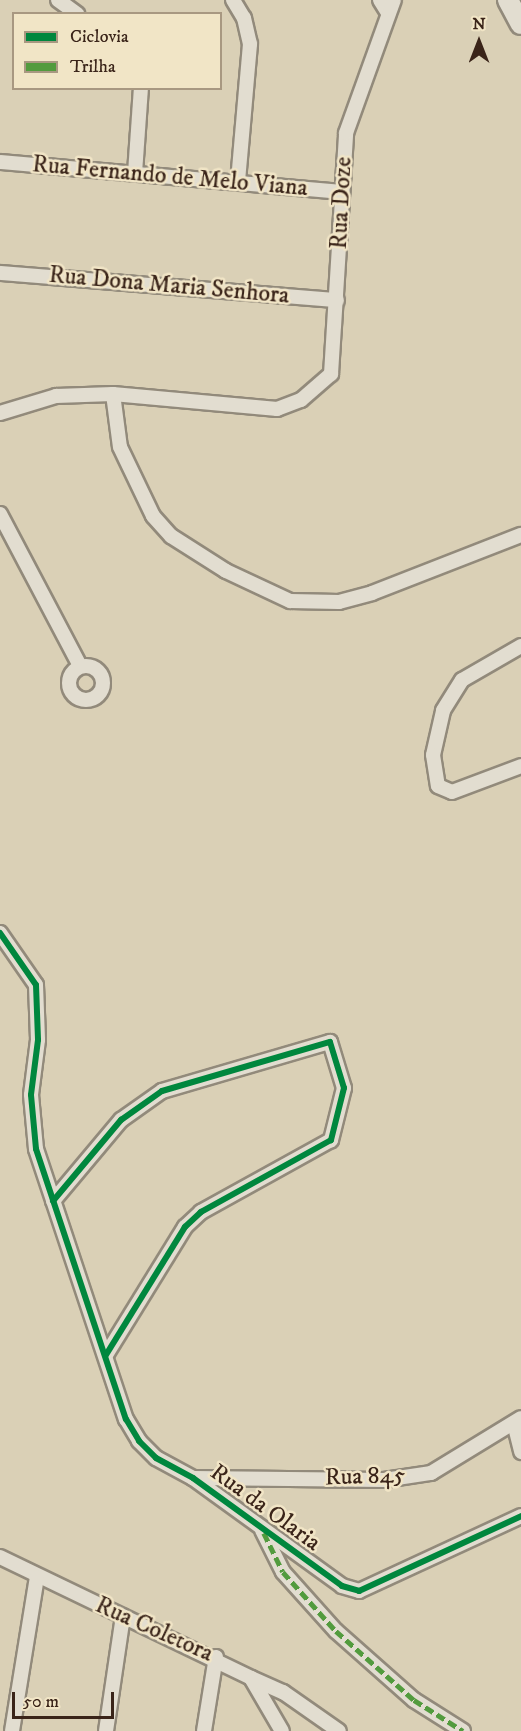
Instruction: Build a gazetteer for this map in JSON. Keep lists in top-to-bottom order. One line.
{"streets":{"street":["Rua Fernando de Melo Viana","Rua Doze","Rua Dona Maria Senhora","Rua 845","Rua da Olaria","Rua Coletora"]},"crossings":[["Rua Fernando de Melo Viana","Rua Doze"],["Rua Doze","Rua Dona Maria Senhora"],["Rua 845","Rua da Olaria"]],"legend":["Ciclovia","Trilha"],"scale_bar":"50 m","north":"top"}
